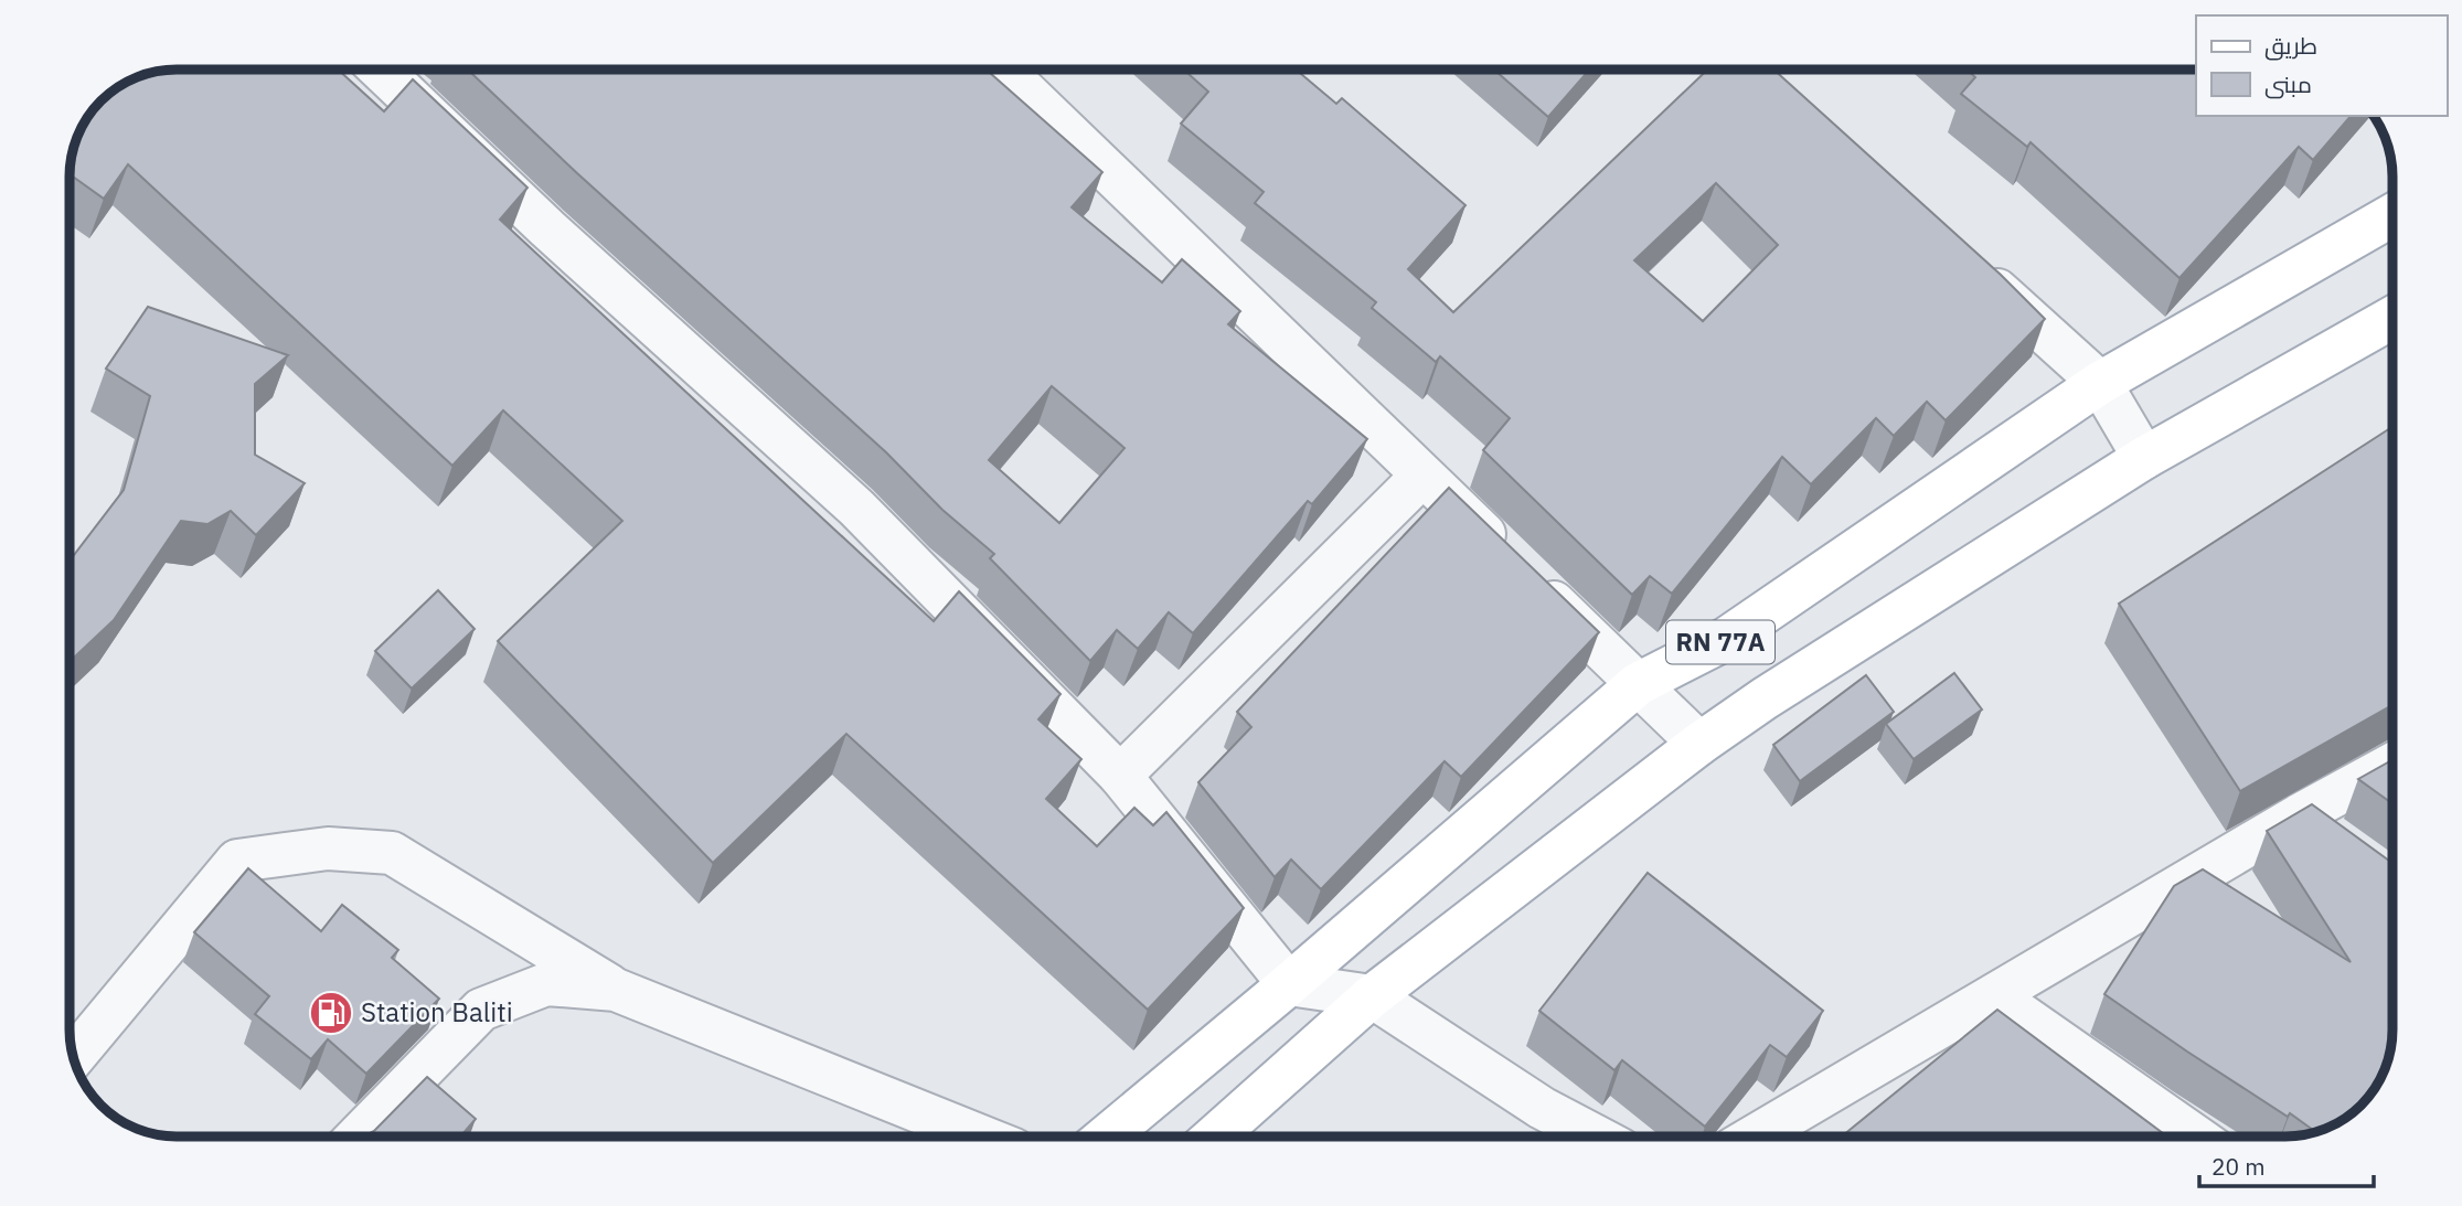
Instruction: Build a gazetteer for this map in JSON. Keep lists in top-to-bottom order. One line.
{"streets":{"main road":["RN 77A"]},"places":{"fuel station":["Station Baliti"]},"legend":["طريق","مبنى"],"scale_bar":"20 m"}
